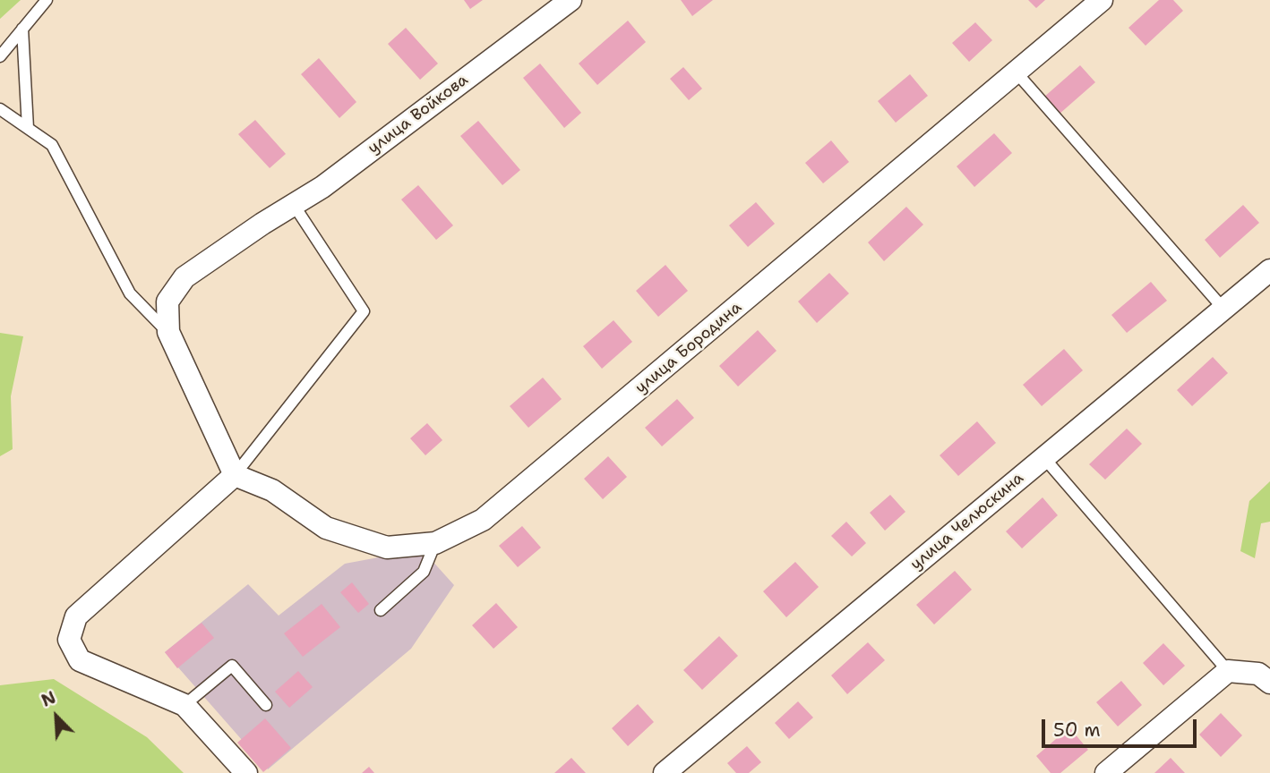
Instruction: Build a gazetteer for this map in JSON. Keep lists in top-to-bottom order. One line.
{"streets":{"street":["улица Войкова","улица Бородина","улица Челюскина"]},"scale_bar":"50 m","north":"top left"}
